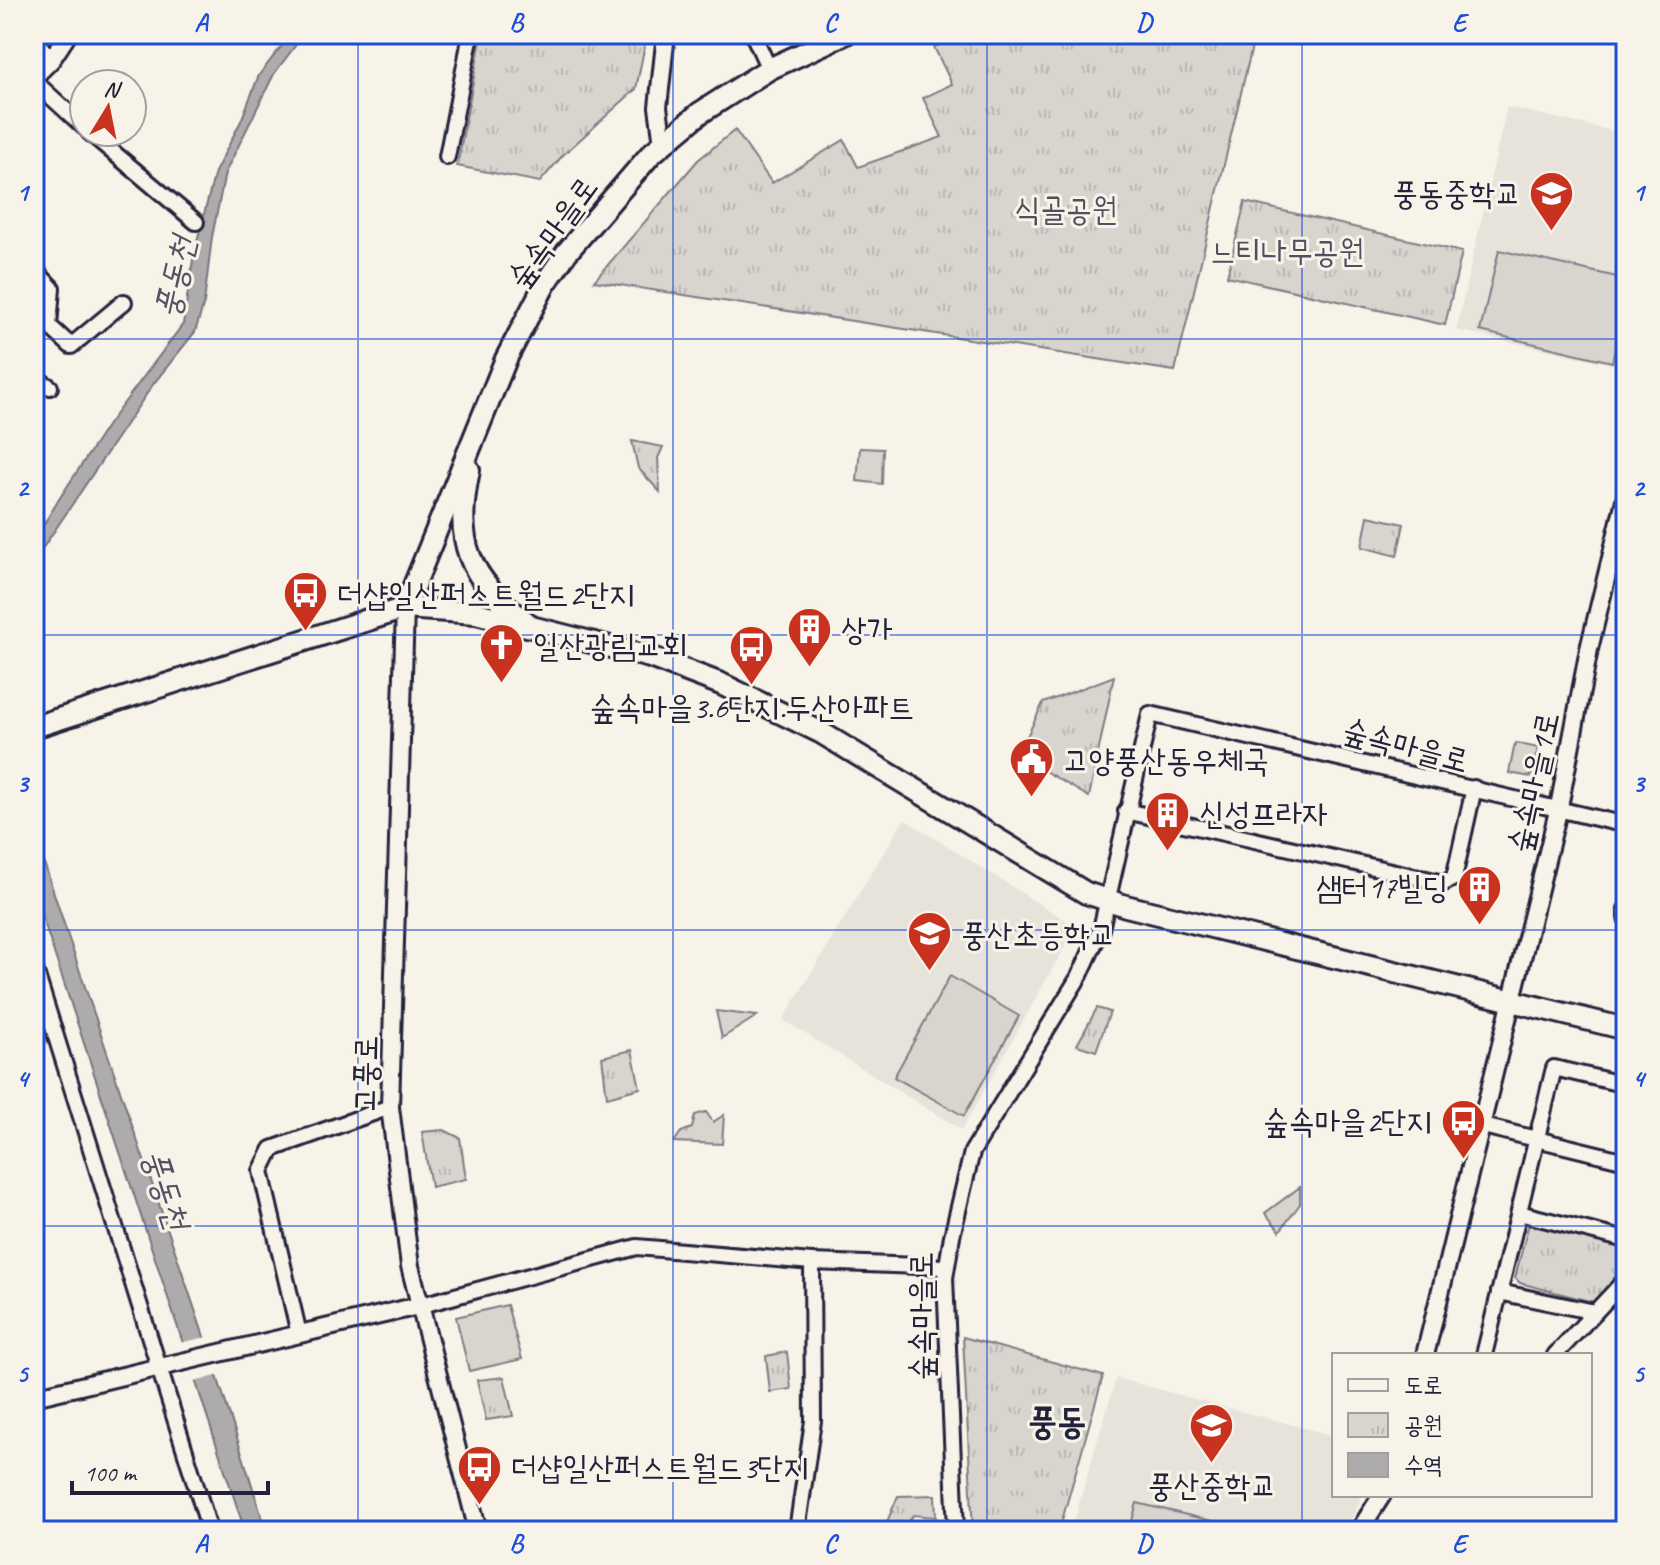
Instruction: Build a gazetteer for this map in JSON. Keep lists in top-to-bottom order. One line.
{"streets":{"main road":["숲속마을로"],"street":["숲속마을1로","고풍로"]},"crossings":[["숲속마을로","고풍로"]],"districts":["풍동"],"water":["풍동천"],"parks":["식골공원","느티나무공원"],"places":{"school or university":["풍동중학교","풍산초등학교","풍산중학교"],"bus stop":["더샵일산퍼스트월드2단지","숲속마을3.6단지.두산아파트","숲속마을2단지","더샵일산퍼스트월드3단지"],"building":["상가","신성프라자","샘터17빌딩"],"church":["일산광림교회"],"public building":["고양풍산동우체국"]},"legend":["도로","공원","수역"],"scale_bar":"100 m","north":"top","grid":{"columns":["A","B","C","D","E"],"rows":["1","2","3","4","5"]}}
